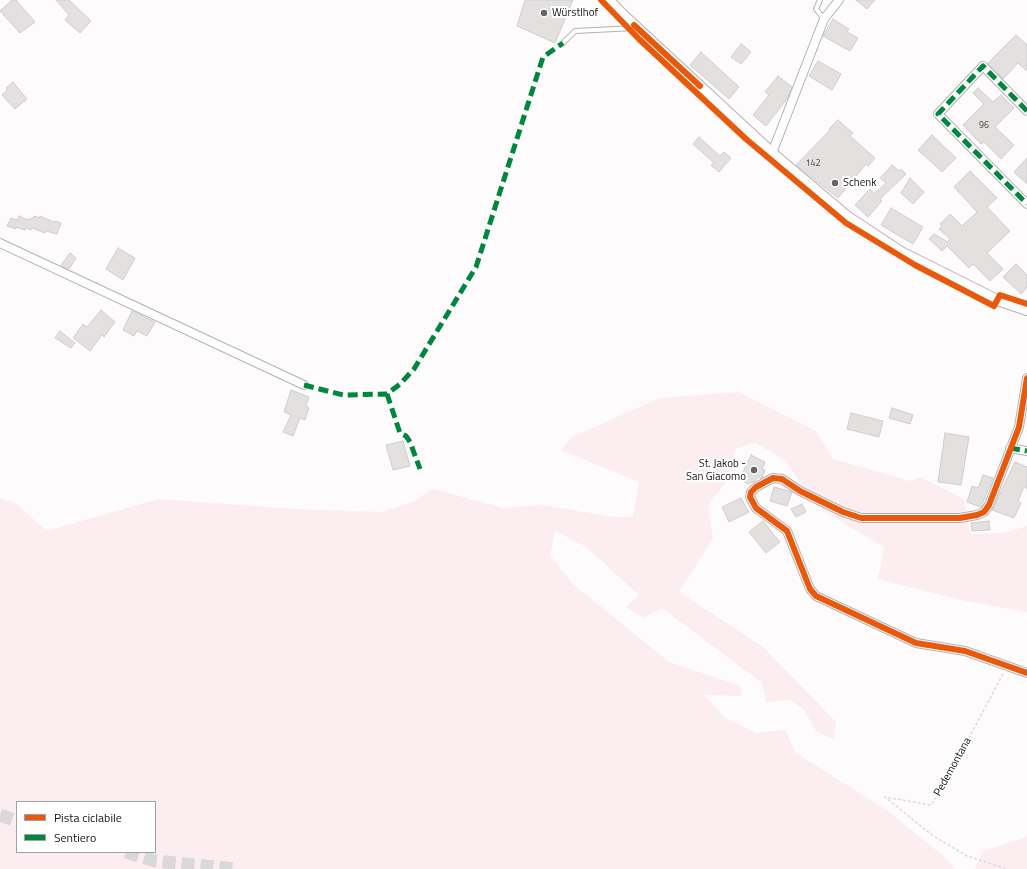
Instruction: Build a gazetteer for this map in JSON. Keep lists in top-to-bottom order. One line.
{"streets":{"path":["Pedemontana"]},"places":["Würstlhof","Schenk","St. Jakob - San Giacomo"],"house_numbers":["96","142"],"legend":["Pista ciclabile","Sentiero"]}
